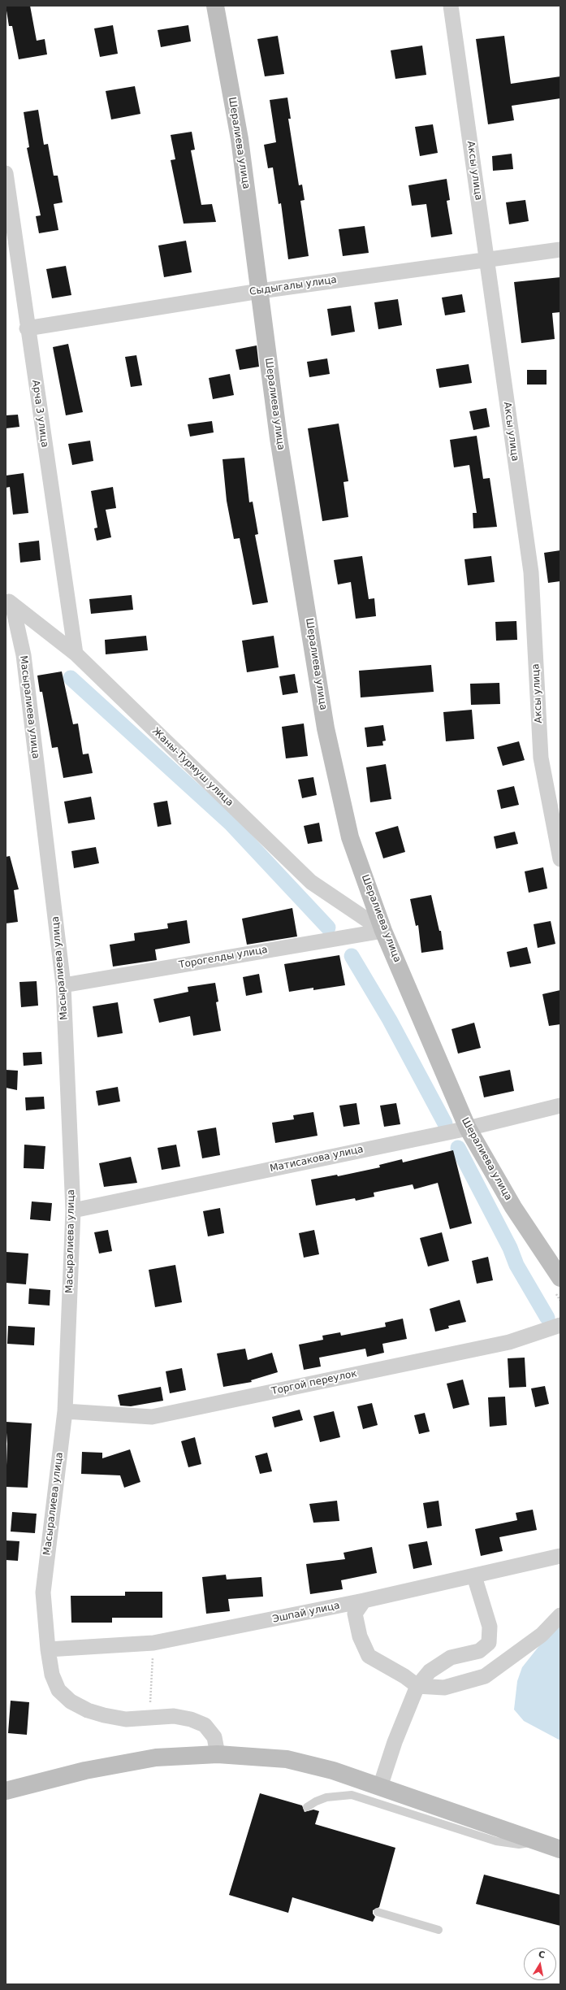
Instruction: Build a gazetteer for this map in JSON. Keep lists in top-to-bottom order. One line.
{"streets":{"street":["Шералиева улица","Аксы улица","Сыдыгалы улица","Арча 3 улица","Масыралиева улица","Жаны-Турмуш улица","Торогелды улица","Матисакова улица","Торгой переулок","Эшпай улица"]},"crossings":[["Шералиева улица","Сыдыгалы улица"],["Шералиева улица","Жаны-Турмуш улица"],["Шералиева улица","Торогелды улица"],["Шералиева улица","Матисакова улица"],["Аксы улица","Сыдыгалы улица"],["Сыдыгалы улица","Арча 3 улица"],["Арча 3 улица","Жаны-Турмуш улица"],["Масыралиева улица","Жаны-Турмуш улица"],["Масыралиева улица","Торогелды улица"],["Масыралиева улица","Матисакова улица"],["Масыралиева улица","Торгой переулок"],["Масыралиева улица","Эшпай улица"],["Жаны-Турмуш улица","Торогелды улица"]],"north":"top"}
